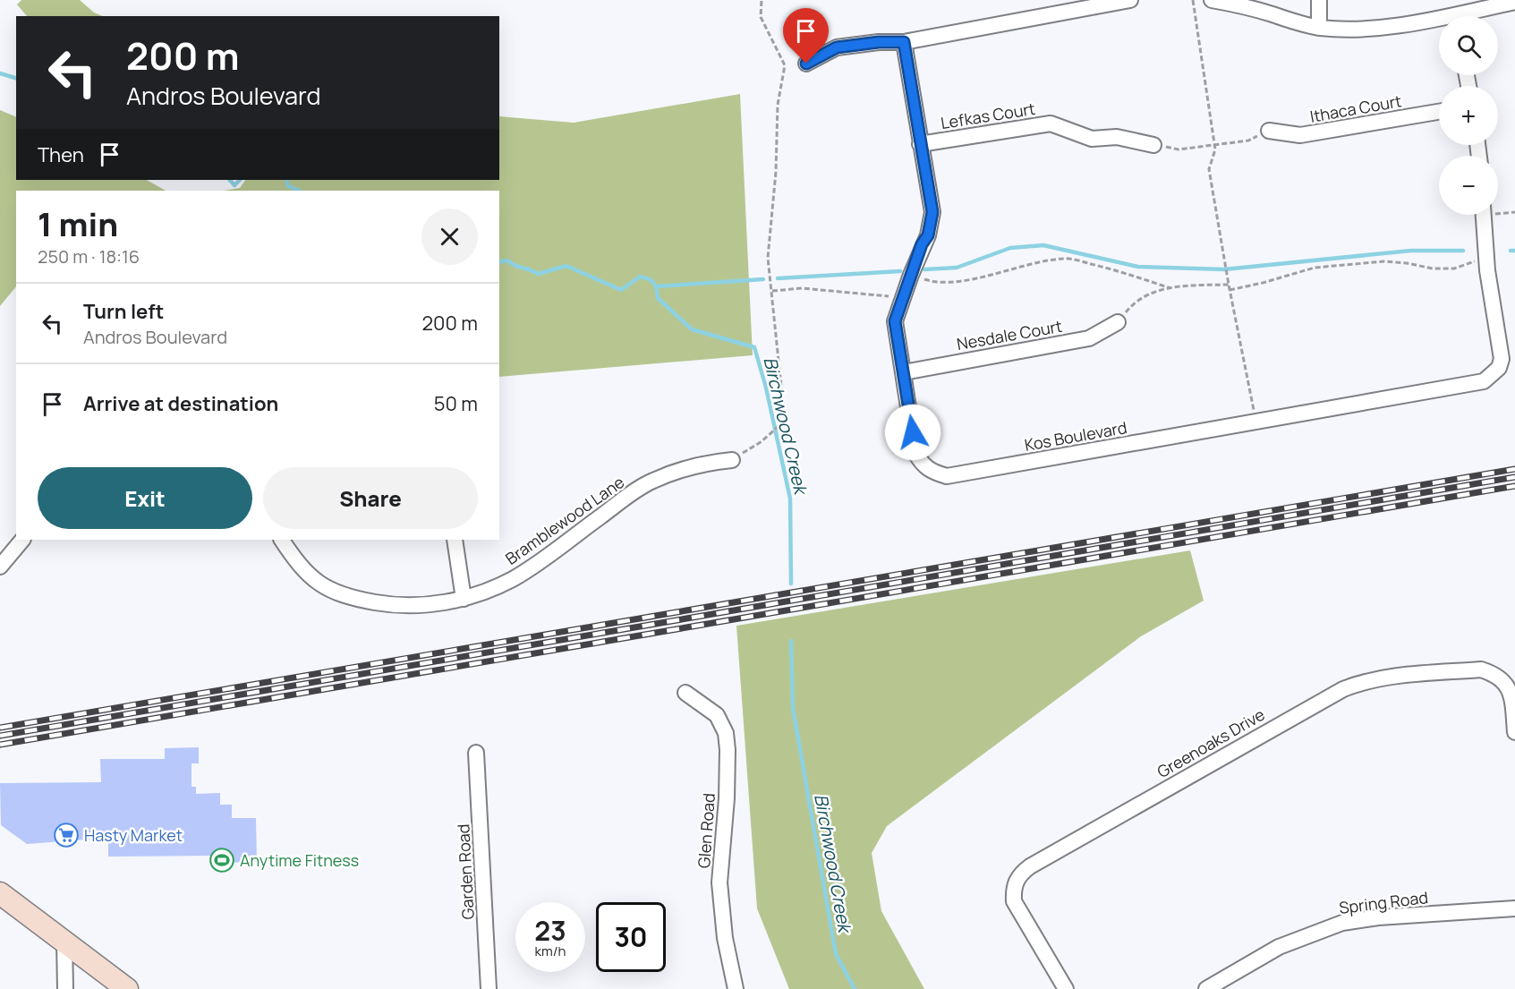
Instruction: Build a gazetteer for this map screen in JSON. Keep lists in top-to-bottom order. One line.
{"streets":{"street":["Ithaca Court","Lefkas Court","Nesdale Court","Kos Boulevard","Bramblewood Lane","Greenoaks Drive","Glen Road","Garden Road","Spring Road"]},"crossings":[["Lefkas Court","Kos Boulevard"],["Nesdale Court","Kos Boulevard"]],"water":["Birchwood Creek"],"places":{"supermarket":["Hasty Market"],"sports":["Anytime Fitness"]},"page":{"map_buttons":["+","−"],"turn":["200 m","Andros Boulevard"],"then":"Then","heading":["1 min","250 m · 18:16"],"list":[{"name":"Turn left","note":"Andros Boulevard","value":"200 m"},{"name":"Arrive at destination","value":"50 m"}],"buttons":["Exit","Share"],"speed":"23 km/h","limit":"30"}}
